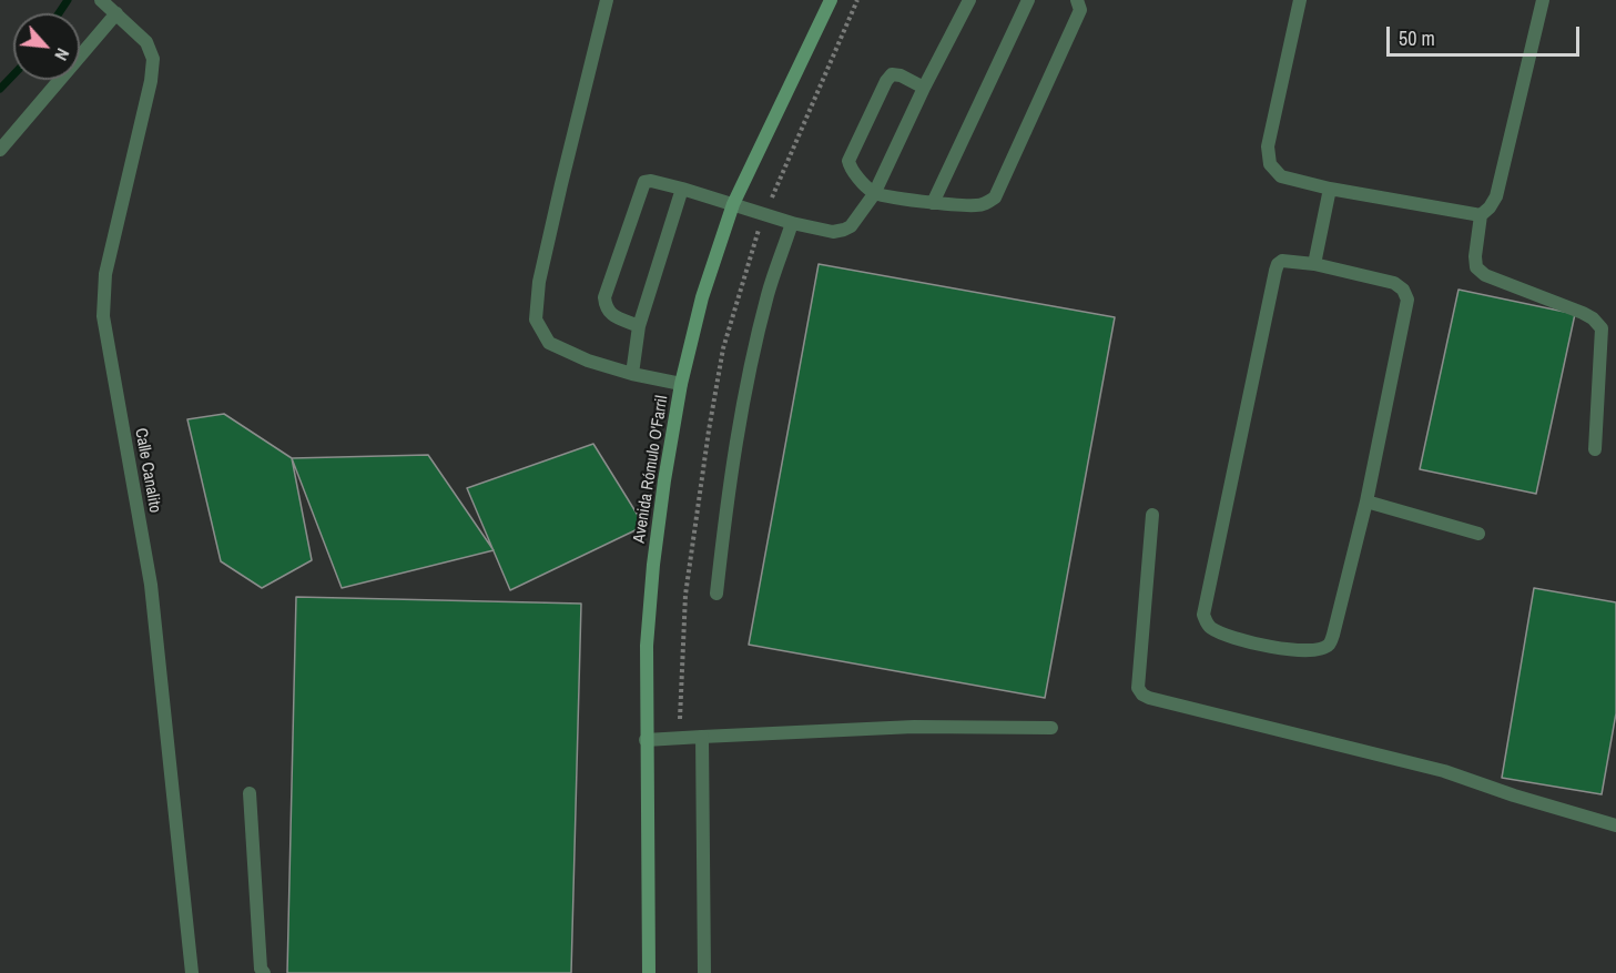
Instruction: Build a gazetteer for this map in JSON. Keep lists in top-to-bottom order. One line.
{"streets":{"street":["Avenida Rómulo O'Farril","Calle Canalito"]},"scale_bar":"50 m","north":"bottom right"}
